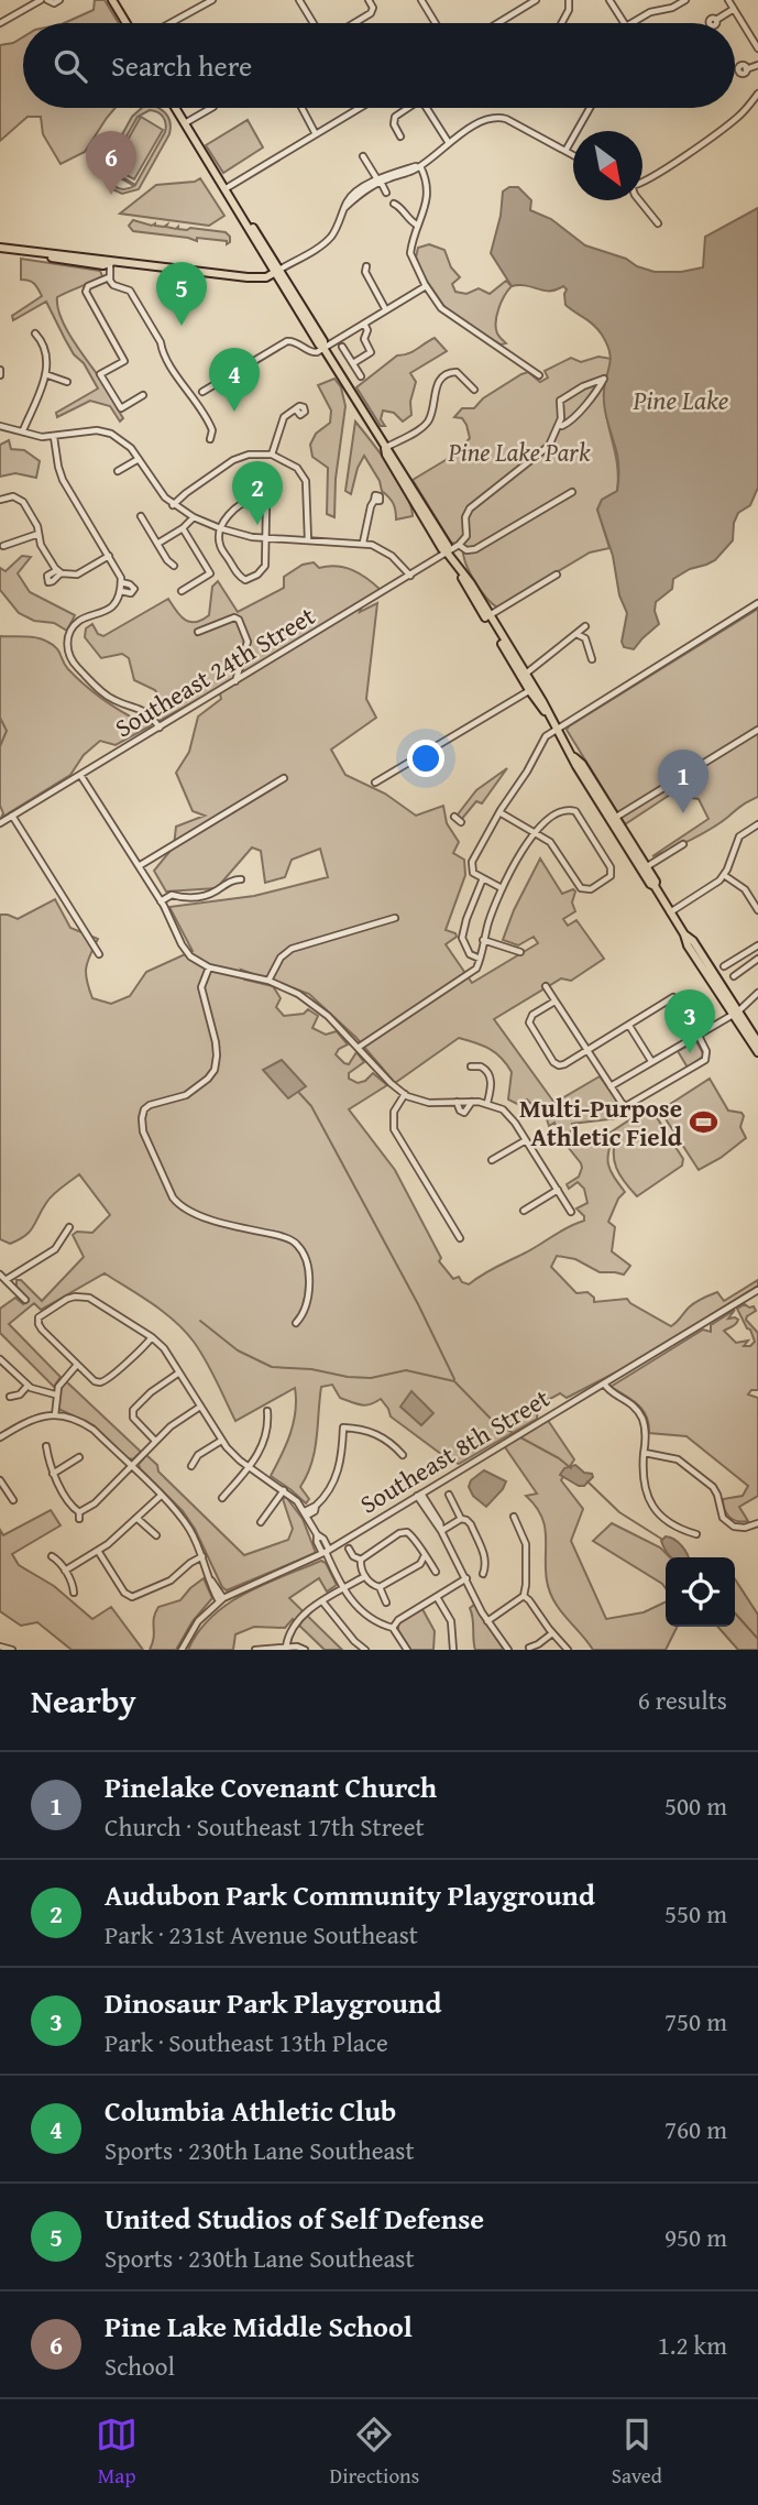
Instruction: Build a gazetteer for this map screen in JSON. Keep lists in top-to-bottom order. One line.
{"streets":{"street":["Southeast 24th Street","Southeast 8th Street"]},"water":["Pine Lake"],"parks":["Pine Lake Park"],"places":{"sports":["Multi-Purpose Athletic Field"]},"north":"bottom right","page":{"search":"Search here","pins":["6","5","4","2","1","3"],"heading":["Nearby","6 results"],"list":[{"mark":"1","name":"Pinelake Covenant Church","note":"Church · Southeast 17th Street","value":"500 m"},{"mark":"2","name":"Audubon Park Community Playground","note":"Park · 231st Avenue Southeast","value":"550 m"},{"mark":"3","name":"Dinosaur Park Playground","note":"Park · Southeast 13th Place","value":"750 m"},{"mark":"4","name":"Columbia Athletic Club","note":"Sports · 230th Lane Southeast","value":"760 m"},{"mark":"5","name":"United Studios of Self Defense","note":"Sports · 230th Lane Southeast","value":"950 m"},{"mark":"6","name":"Pine Lake Middle School","note":"School","value":"1.2 km"}],"nav":["Map","Directions","Saved"]}}
